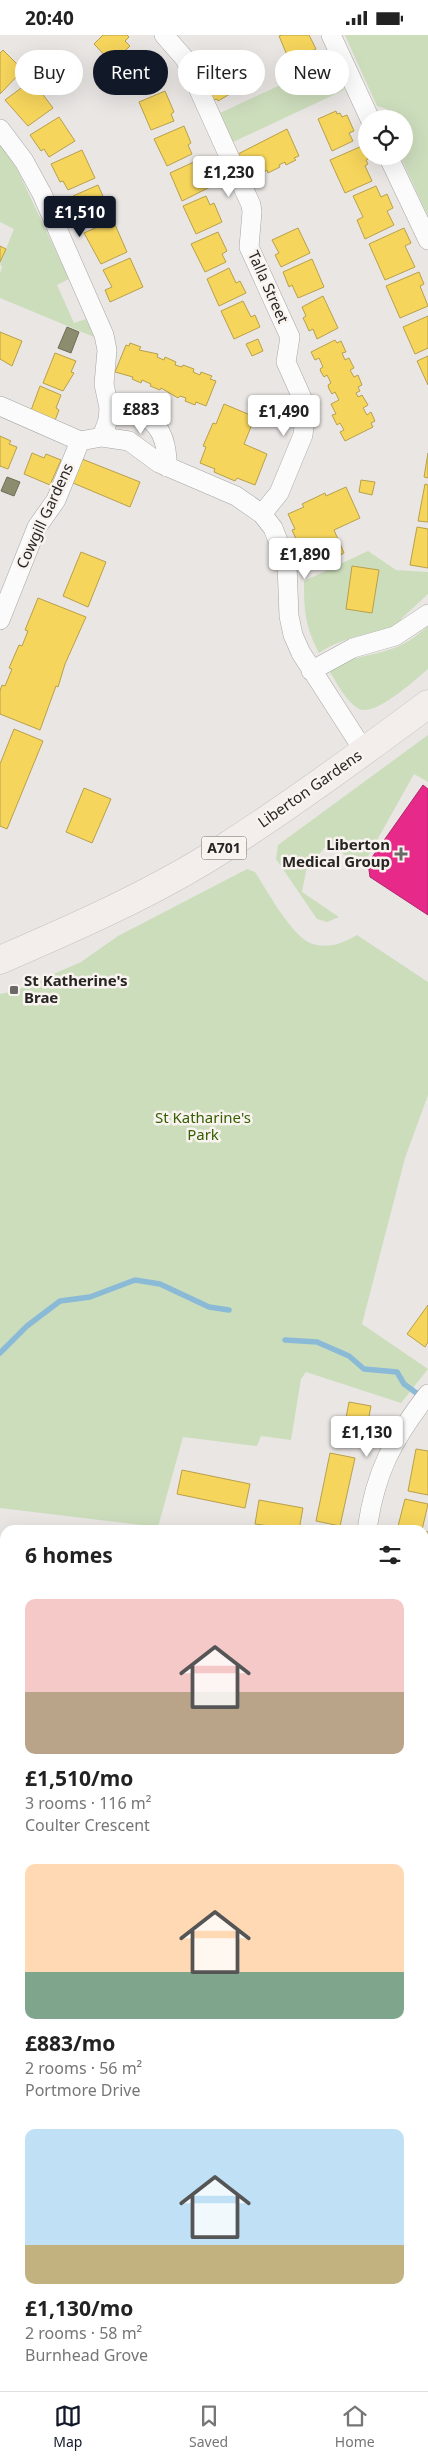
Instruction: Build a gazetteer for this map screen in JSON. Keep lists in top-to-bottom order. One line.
{"streets":{"main road":["Liberton Gardens","A701"],"street":["Talla Street","Cowgill Gardens"]},"parks":["St Katharine's Park"],"places":{"health":["Liberton Medical Group"],"transit":["St Katherine's Brae"]},"page":{"status":"20:40","chip":["Buy","Rent","Filters","New"],"price":["£1,230","£1,510","£883","£1,490","£1,890","£1,130"],"heading":"6 homes","list":[{"name":"£1,510/mo","note":"3 rooms · 116 m² · Coulter Crescent"},{"name":"£883/mo","note":"2 rooms · 56 m² · Portmore Drive"},{"name":"£1,130/mo","note":"2 rooms · 58 m² · Burnhead Grove"}],"tabs":["Map","Saved","Home"]}}
